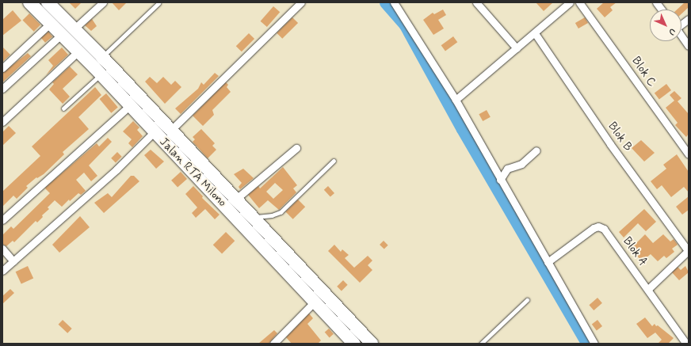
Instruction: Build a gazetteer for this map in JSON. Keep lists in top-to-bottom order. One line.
{"streets":{"highway":["Jalan RTA Milono"],"street":["Blok C","Blok B","Blok A"]},"north":"bottom right"}
